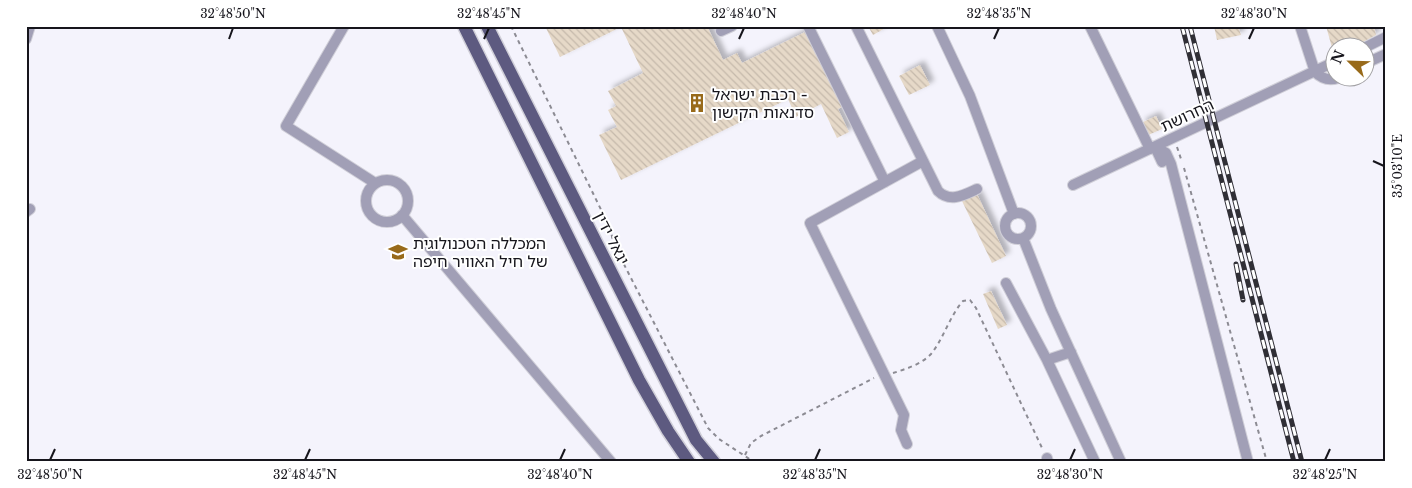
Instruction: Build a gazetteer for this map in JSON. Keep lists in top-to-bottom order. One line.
{"streets":{"main road":["יגאל ידין"],"street":["החרושת"]},"places":{"building":["רכבת ישראל - סדנאות הקישון"],"school or university":["המכללה הטכנולוגית של חיל האוויר חיפה"]},"north":"top left","coordinates":["32°48'50\"N","32°48'45\"N","32°48'40\"N","32°48'35\"N","32°48'30\"N","35°03'10\"E","32°48'25\"N"]}
